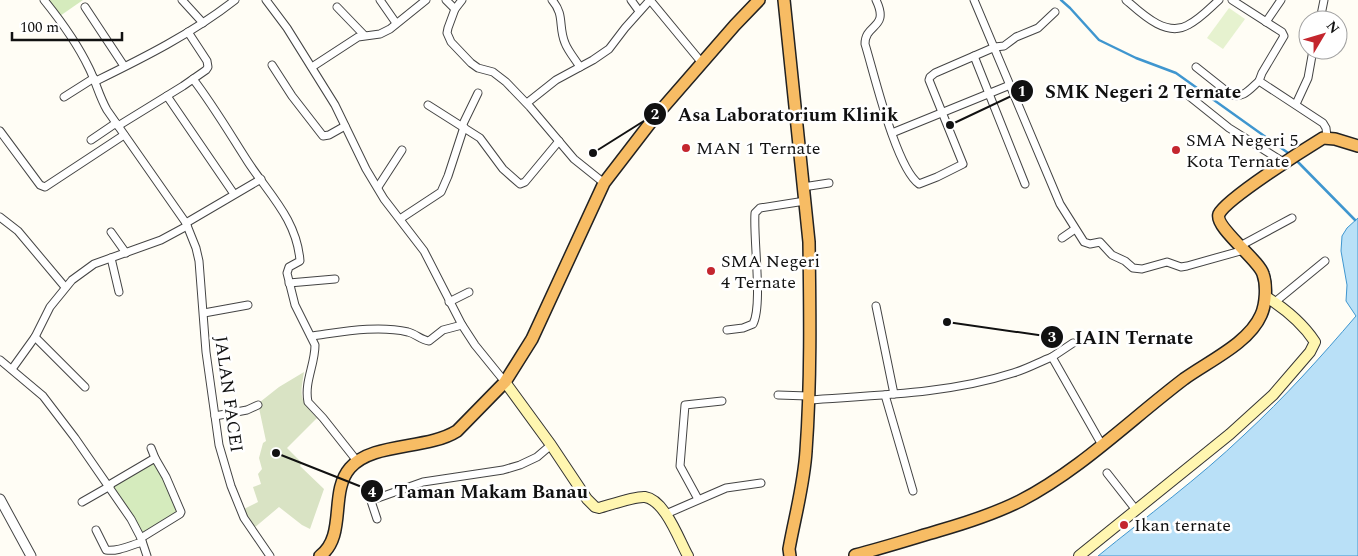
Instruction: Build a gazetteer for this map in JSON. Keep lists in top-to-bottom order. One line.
{"streets":{"street":["JALAN FACEI"]},"places":["SMK Negeri 2 Ternate","MAN 1 Ternate","SMA Negeri 5 Kota Ternate","Asa Laboratorium Klinik","SMA Negeri 4 Ternate","IAIN Ternate","Taman Makam Banau","Ikan ternate"],"scale_bar":"100 m","north":"top right"}
